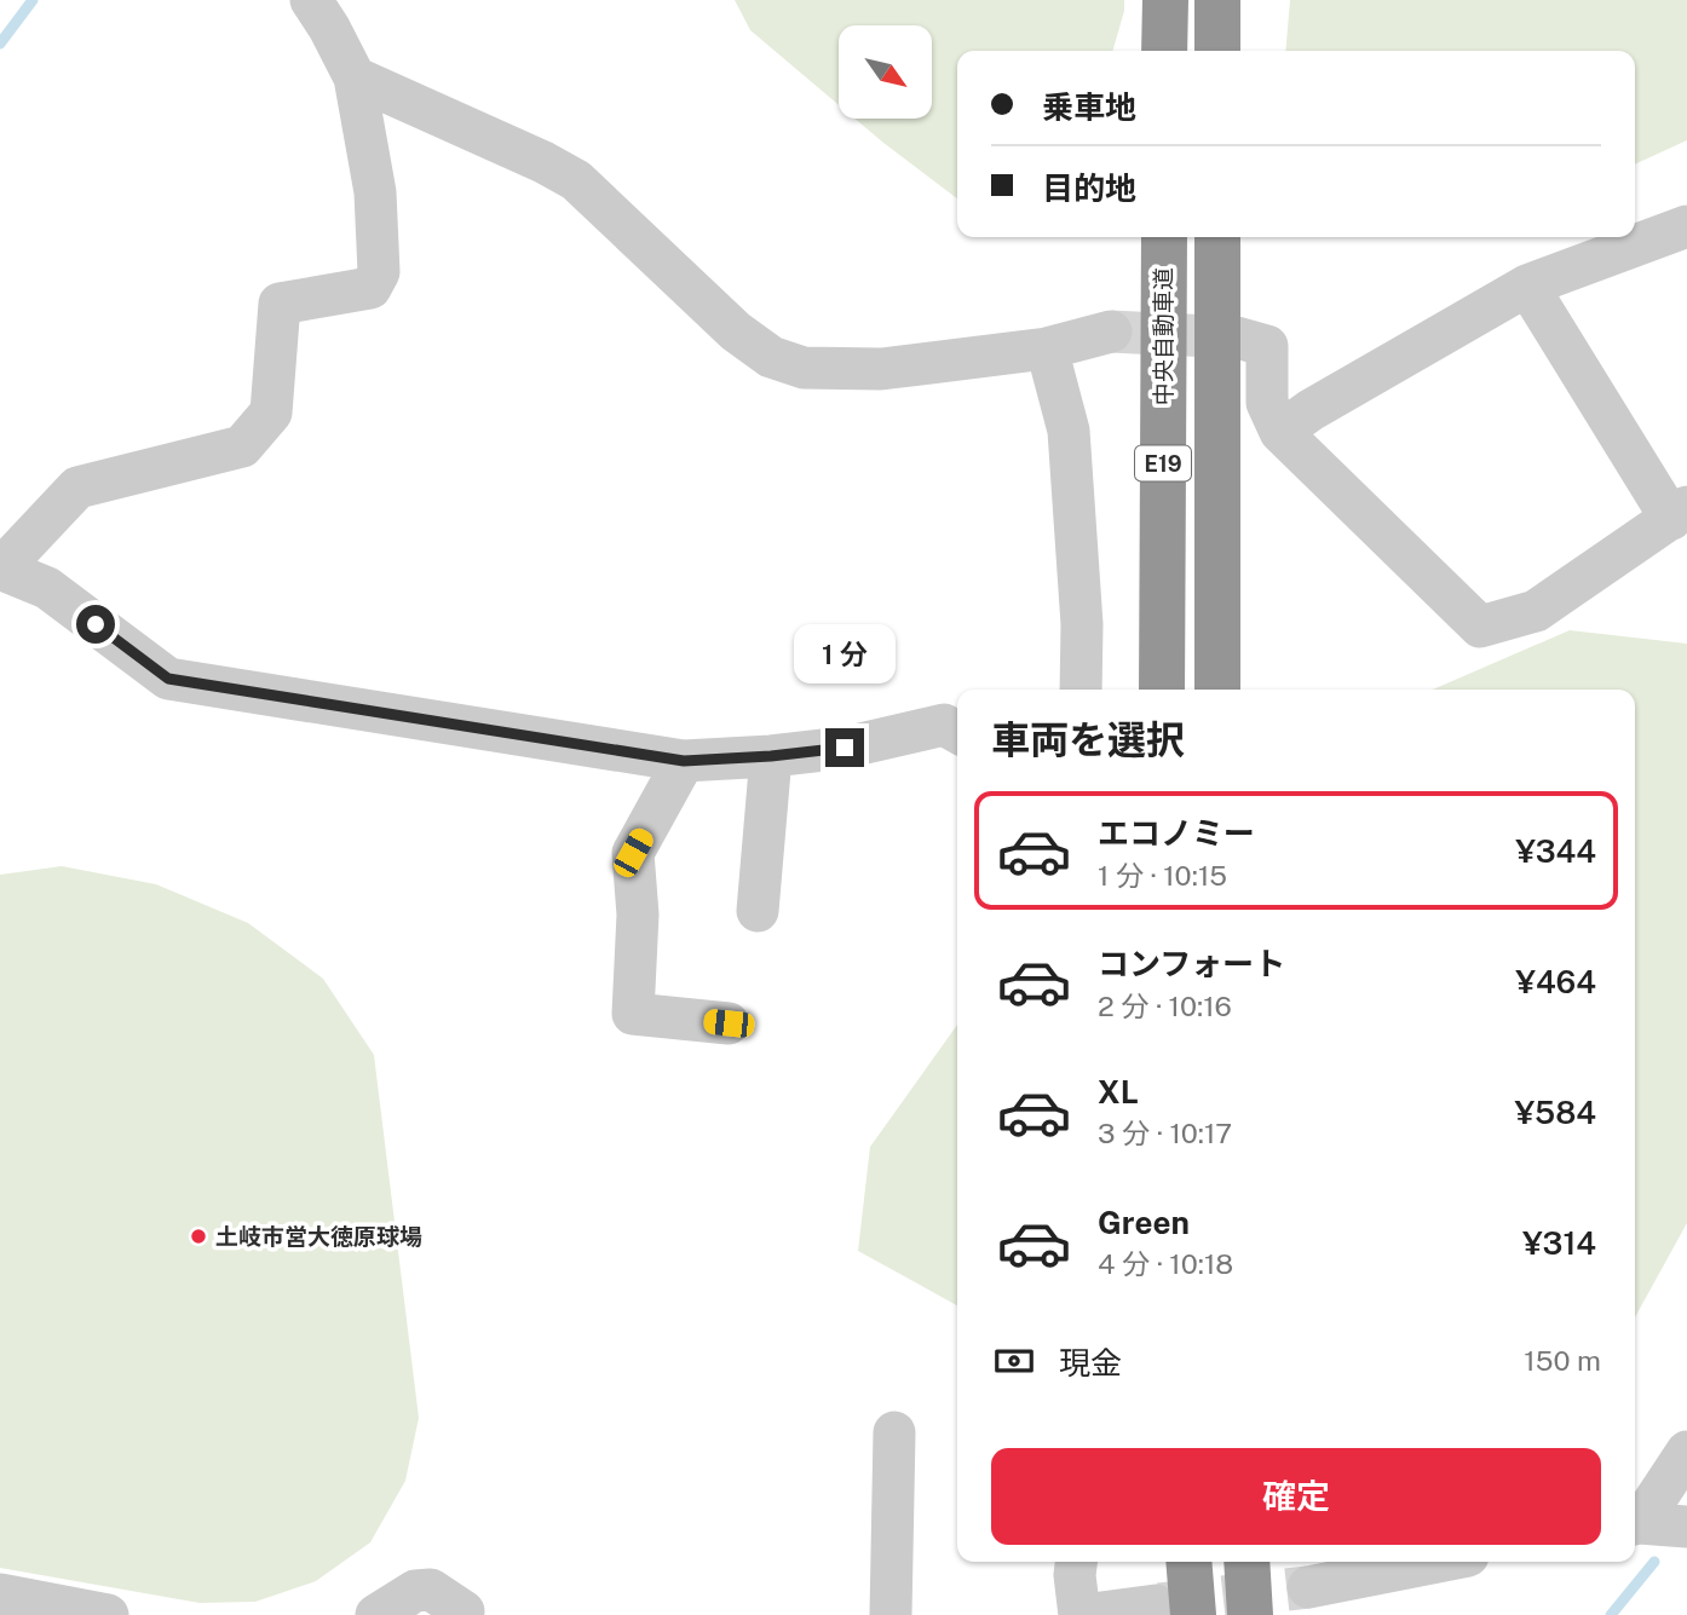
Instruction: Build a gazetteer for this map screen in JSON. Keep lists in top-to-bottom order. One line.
{"streets":{"highway":["中央自動車道","E19"]},"places":["土岐市営大徳原球場"],"north":"bottom right","page":{"banner":["乗車地","目的地"],"bubble":"1 分","heading":"車両を選択","list":[{"name":"エコノミー","note":"1 分 · 10:15","value":"¥344"},{"name":"コンフォート","note":"2 分 · 10:16","value":"¥464"},{"name":"XL","note":"3 分 · 10:17","value":"¥584"},{"name":"Green","note":"4 分 · 10:18","value":"¥314"}],"pay":["現金","150 m"],"buttons":"確定"}}
